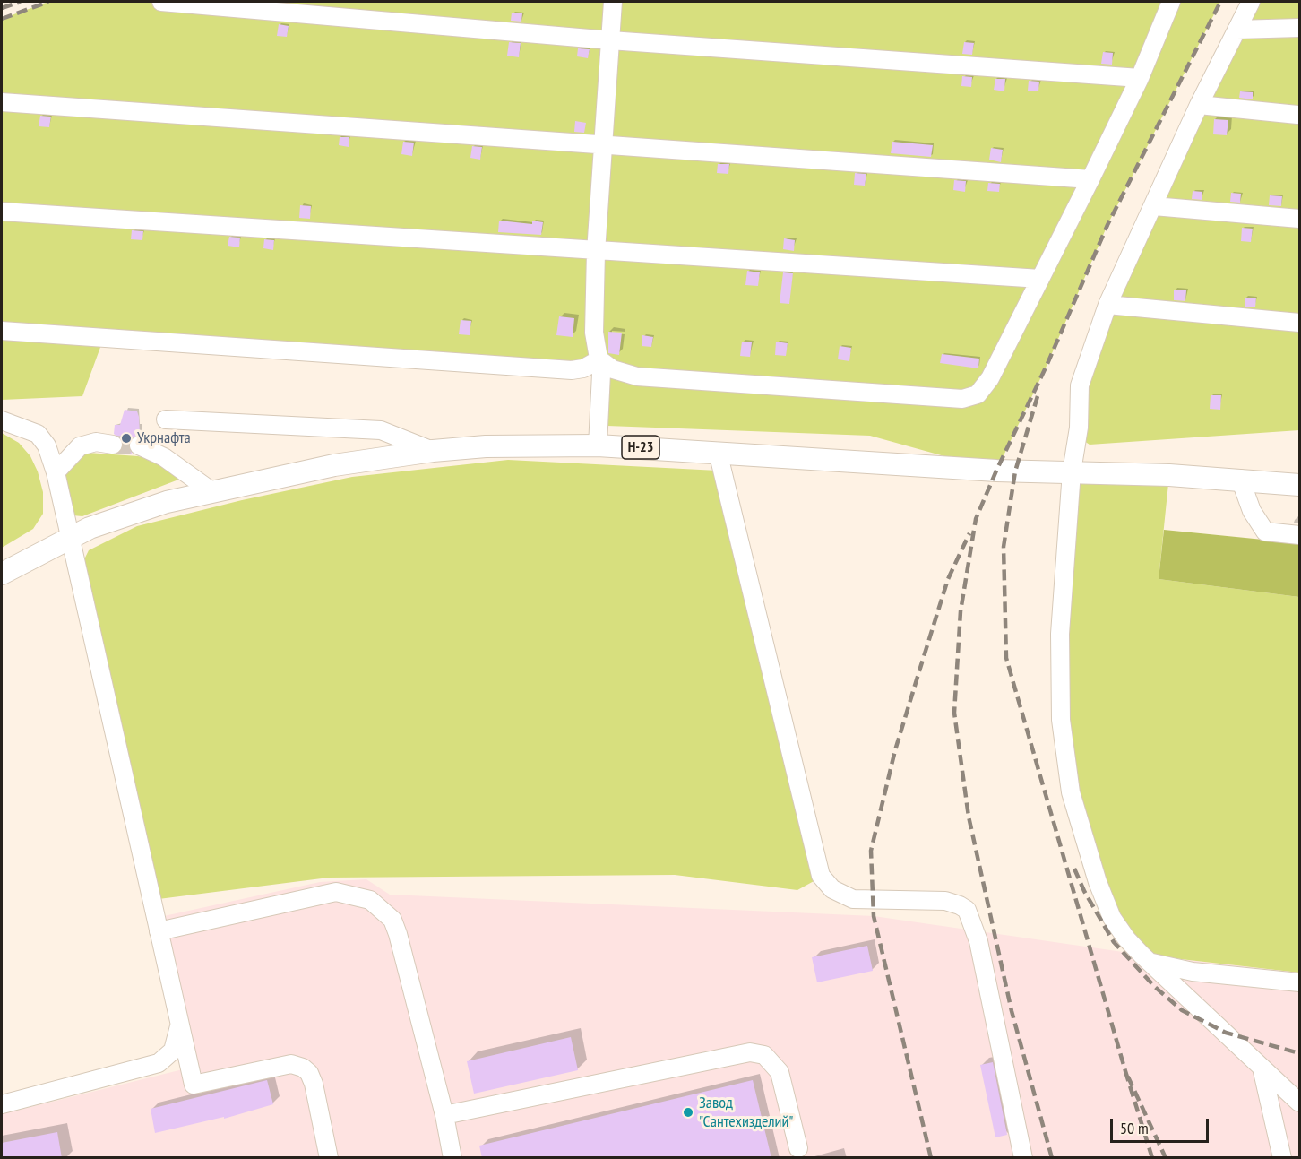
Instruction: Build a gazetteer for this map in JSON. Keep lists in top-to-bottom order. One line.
{"streets":{"main road":["Н-23"]},"places":["Укрнафта","Завод \"Сантехизделий\""],"scale_bar":"50 m"}
